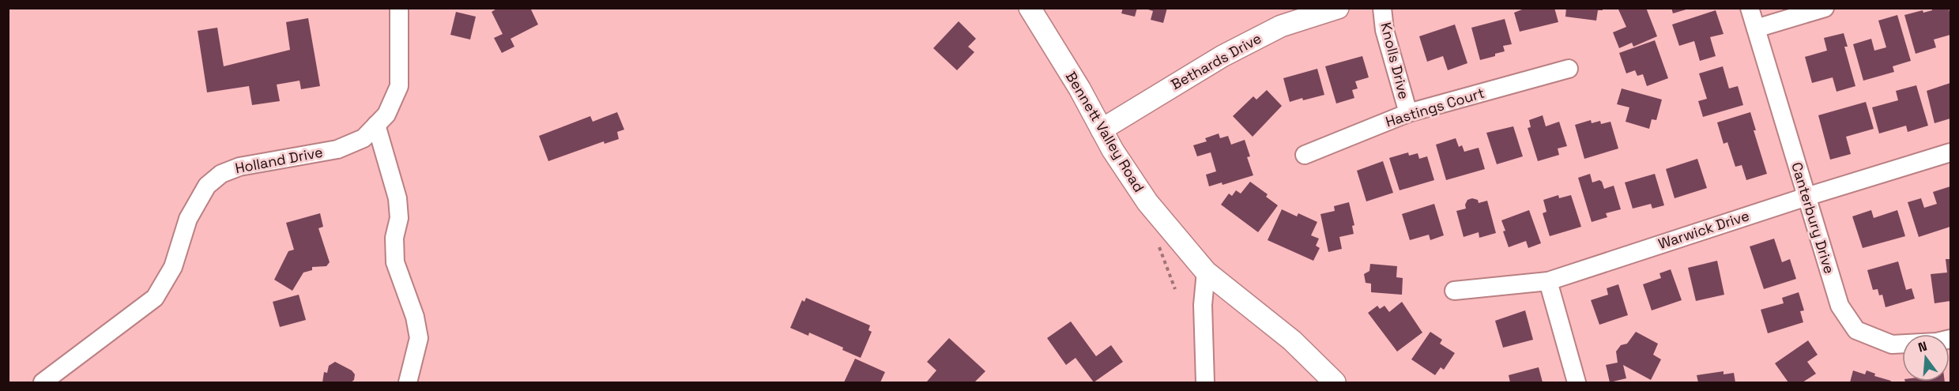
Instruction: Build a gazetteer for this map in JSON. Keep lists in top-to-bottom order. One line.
{"streets":{"street":["Knolls Drive","Bethards Drive","Hastings Court","Bennett Valley Road","Holland Drive","Canterbury Drive","Warwick Drive"]},"crossings":[["Knolls Drive","Hastings Court"],["Bethards Drive","Bennett Valley Road"],["Canterbury Drive","Warwick Drive"]],"north":"top"}
